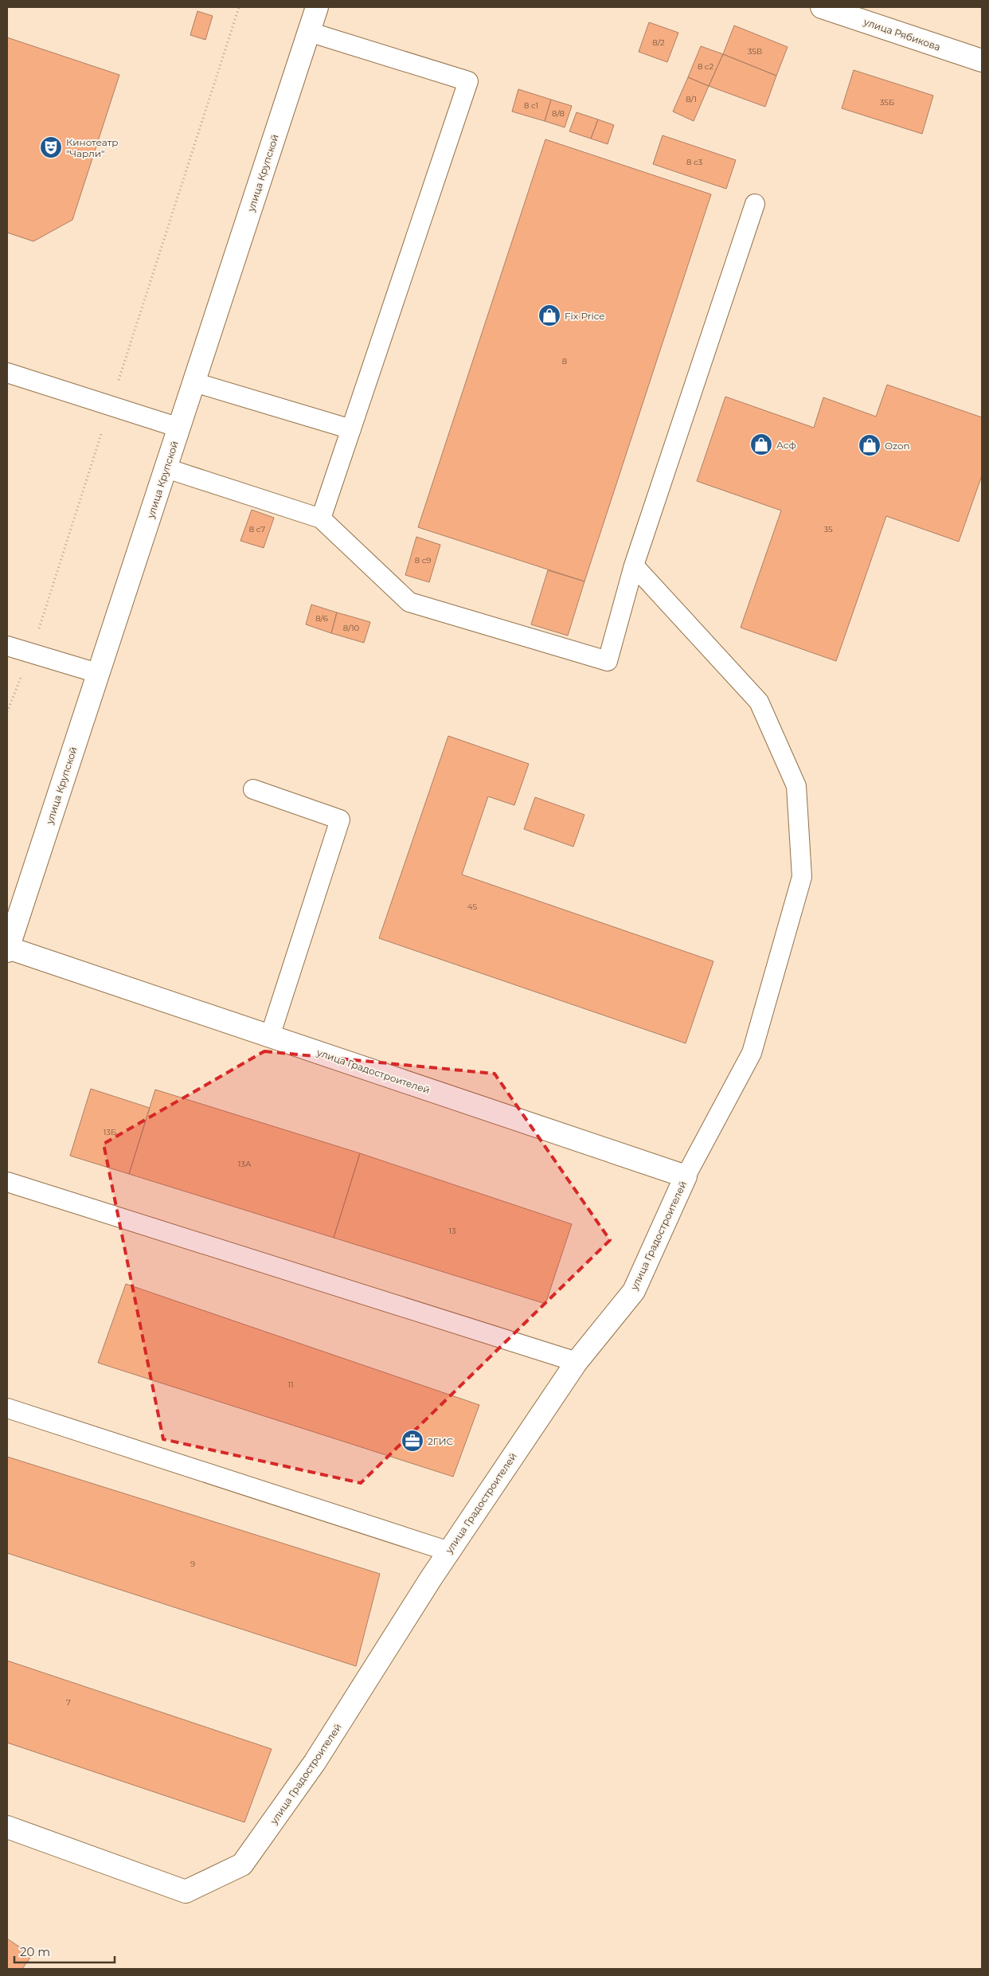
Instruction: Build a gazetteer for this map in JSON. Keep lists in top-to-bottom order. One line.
{"streets":{"street":["улица Рябикова","улица Крупской","улица Градостроителей"]},"crossings":[["улица Крупской","улица Градостроителей"]],"places":{"theatre":["Кинотеатр \"Чарли\""],"shop":["Fix Price","Асф","Ozon"],"office":["2ГИС"]},"house_numbers":["8/2","35В","8 с2","8/1","35Б","8 с1","8/8","8 с3","8","8 с7","35","8 с9","8/6","8/10","45","13Б","13А","13","11","9","7"],"scale_bar":"20 m"}
